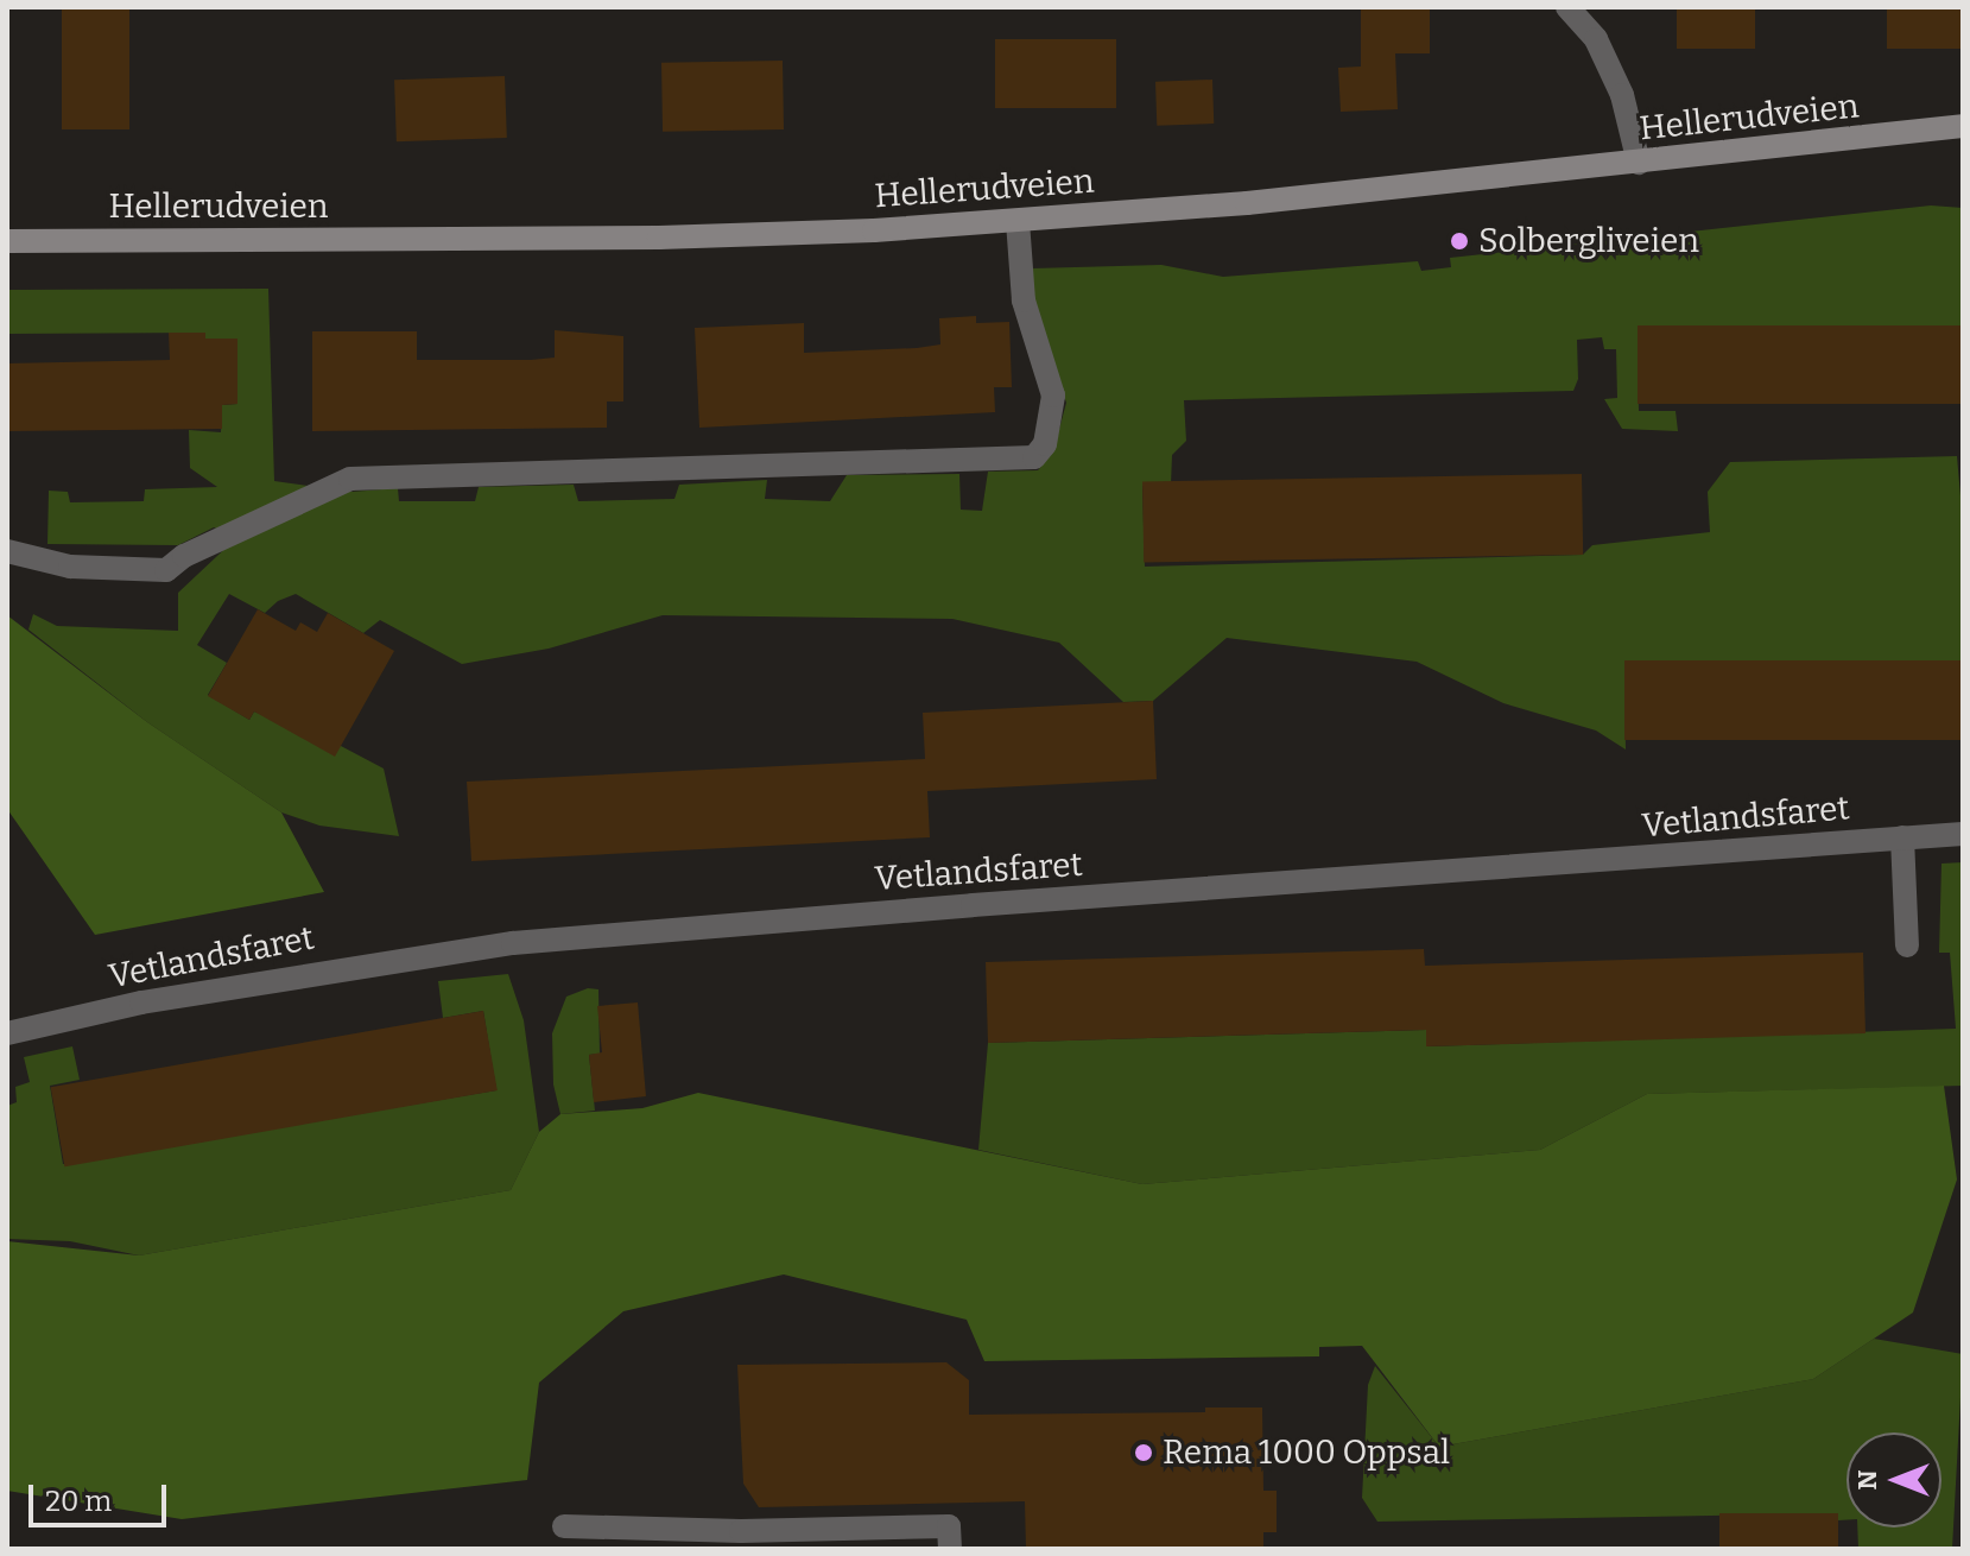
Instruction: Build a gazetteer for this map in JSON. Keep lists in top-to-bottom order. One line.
{"streets":{"main road":["Hellerudveien"],"street":["Vetlandsfaret"]},"places":["Solbergliveien","Rema 1000 Oppsal"],"scale_bar":"20 m","north":"left"}
